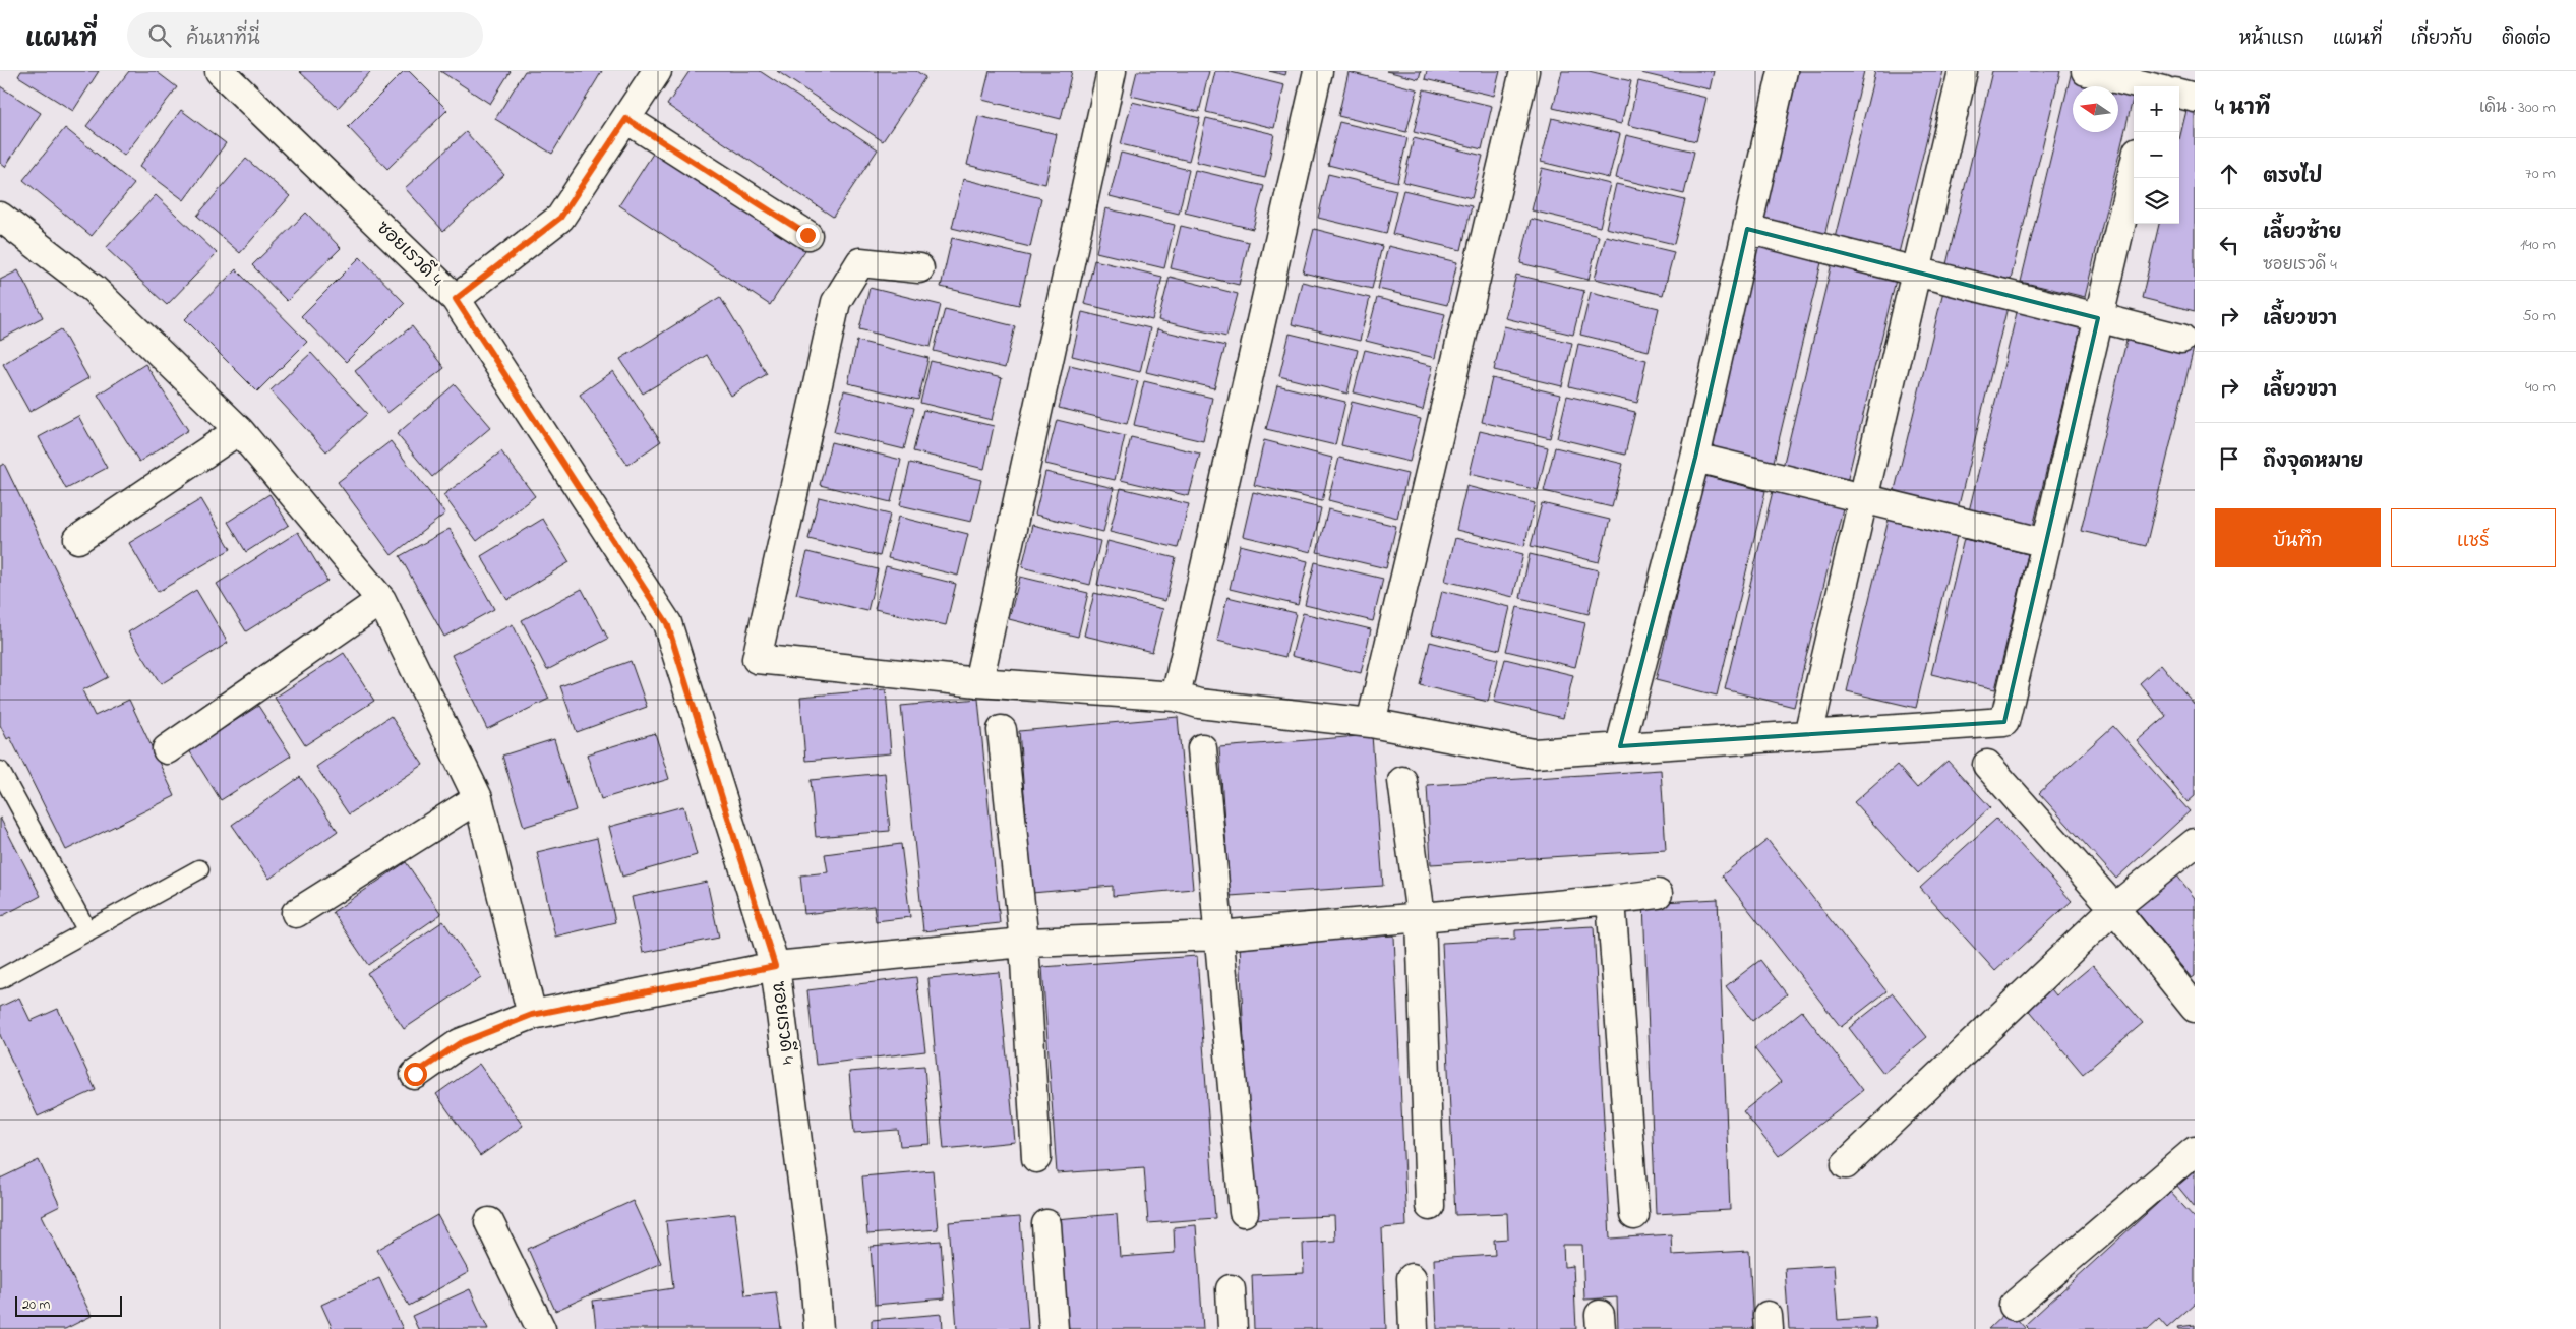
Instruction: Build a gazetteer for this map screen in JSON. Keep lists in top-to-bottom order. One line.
{"streets":{"street":["ซอยเรวดี 4"]},"scale_bar":"20 m","north":"left","page":{"header":"แผนที่","search":"ค้นหาที่นี่","nav":["หน้าแรก","แผนที่","เกี่ยวกับ","ติดต่อ"],"heading":["4 นาที","เดิน · 300 m"],"map_buttons":["+","−"],"list":[["ตรงไป","70 m"],["เลี้ยวซ้าย","ซอยเรวดี 4","140 m"],["เลี้ยวขวา","50 m"],["เลี้ยวขวา","40 m"],"ถึงจุดหมาย"],"buttons":["บันทึก","แชร์"],"scale":"20 m"}}
